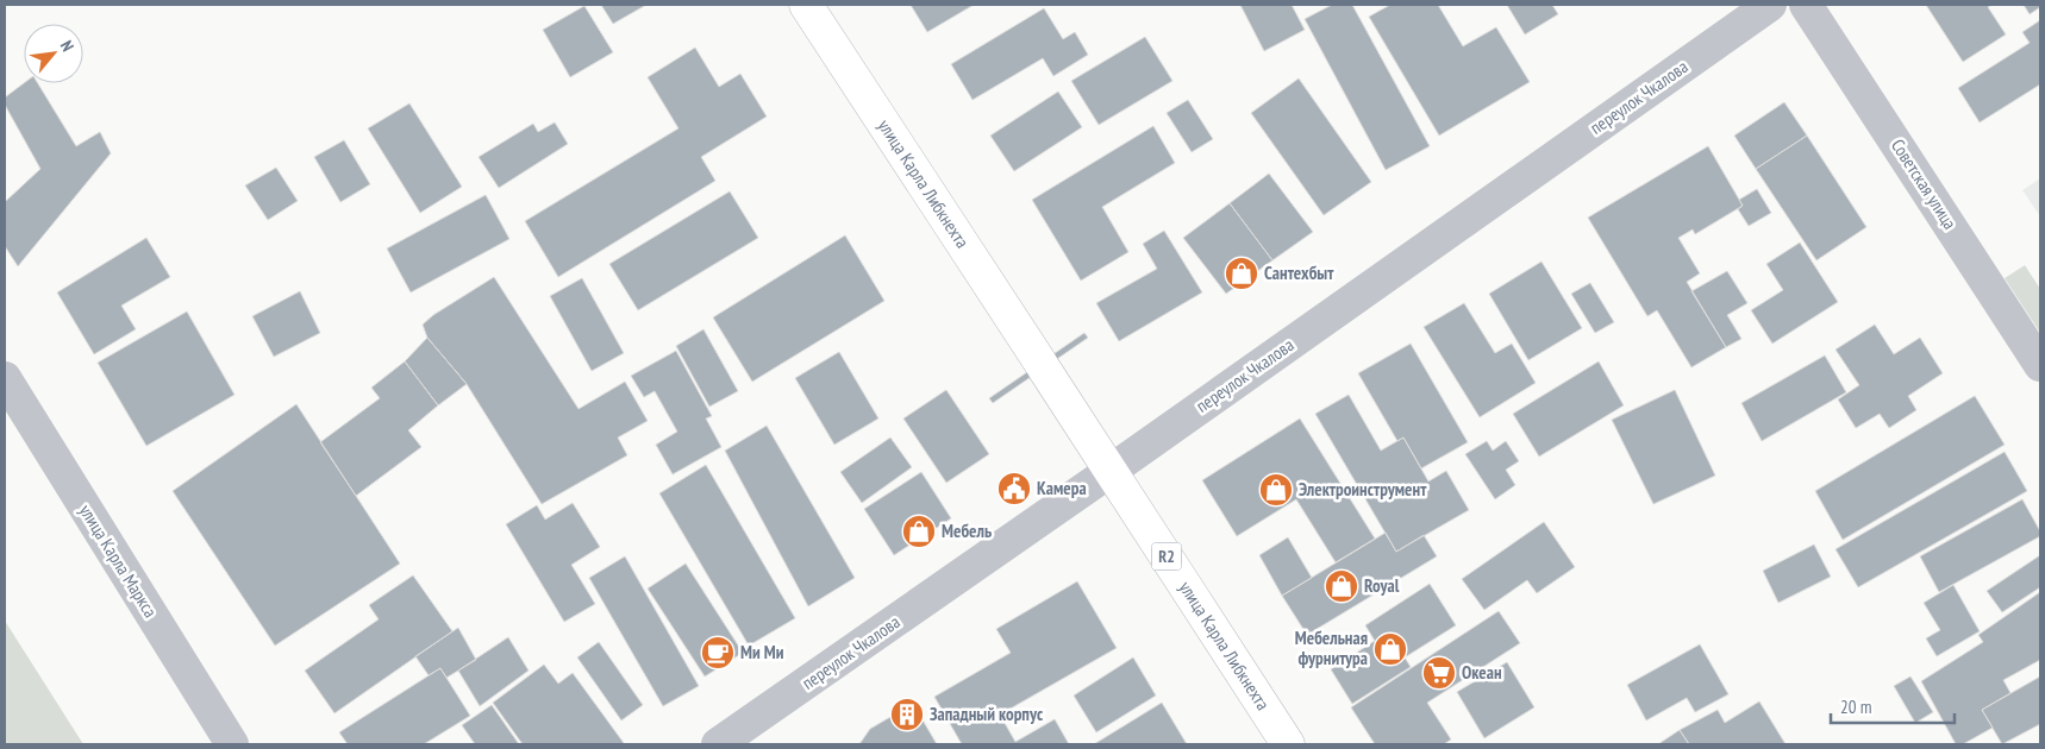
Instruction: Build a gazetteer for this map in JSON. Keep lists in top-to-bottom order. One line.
{"streets":{"main road":["улица Карла Либкнехта","R2"],"street":["переулок Чкалова","Советская улица","улица Карла Маркса"]},"crossings":[["переулок Чкалова","улица Карла Либкнехта"]],"places":{"shop":["Сантехбыт","Электроинструмент","Мебель","Royal","Мебельная фурнитура"],"public building":["Камера"],"cafe":["Ми Ми"],"supermarket":["Океан"],"building":["Западный корпус"]},"scale_bar":"20 m","north":"top right"}
